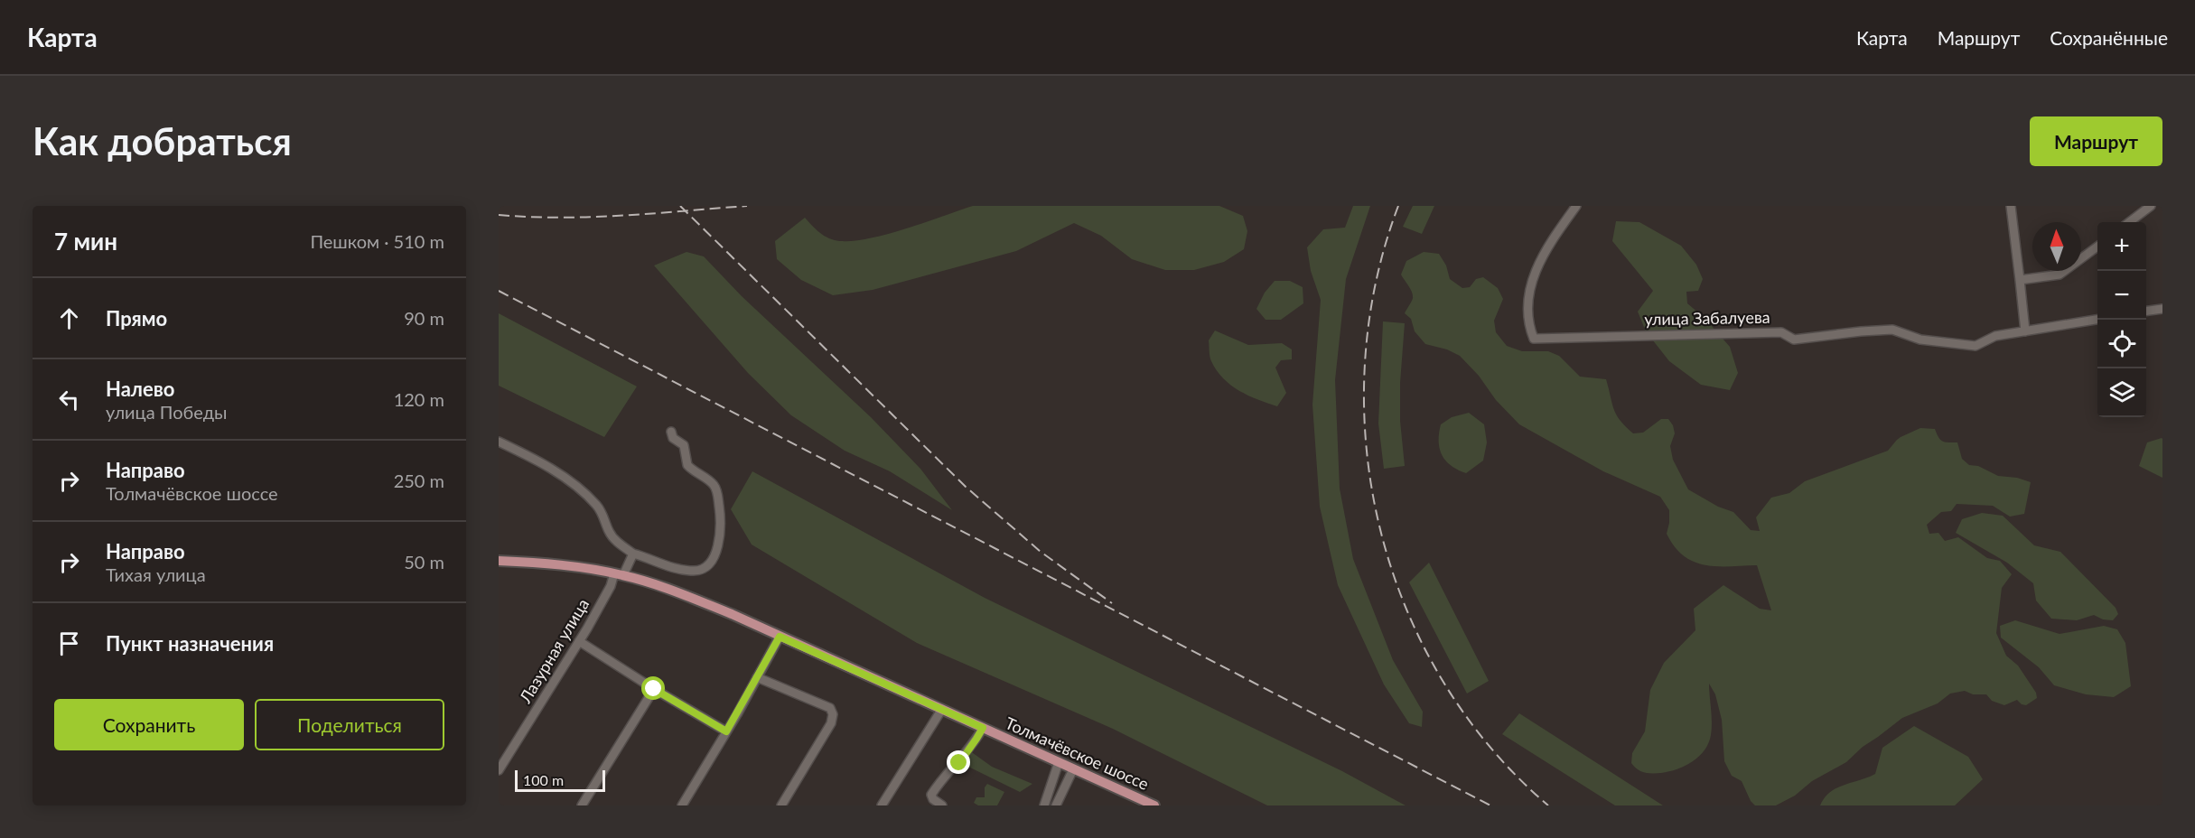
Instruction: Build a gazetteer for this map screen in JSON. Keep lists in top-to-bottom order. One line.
{"streets":{"main road":["Толмачёвское шоссе"],"street":["улица Забалуева","Лазурная улица"]},"crossings":[["Лазурная улица","Толмачёвское шоссе"]],"scale_bar":"100 m","north":"top","page":{"header":"Карта","nav":["Карта","Маршрут","Сохранённые"],"buttons":["Маршрут",["Сохранить","Поделиться"]],"title":"Как добраться","heading":["7 мин","Пешком · 510 m"],"map_buttons":["+","−"],"list":[["Прямо","90 m"],["Налево","улица Победы","120 m"],["Направо","Толмачёвское шоссе","250 m"],["Направо","Тихая улица","50 m"],"Пункт назначения"],"scale":"100 m"}}
